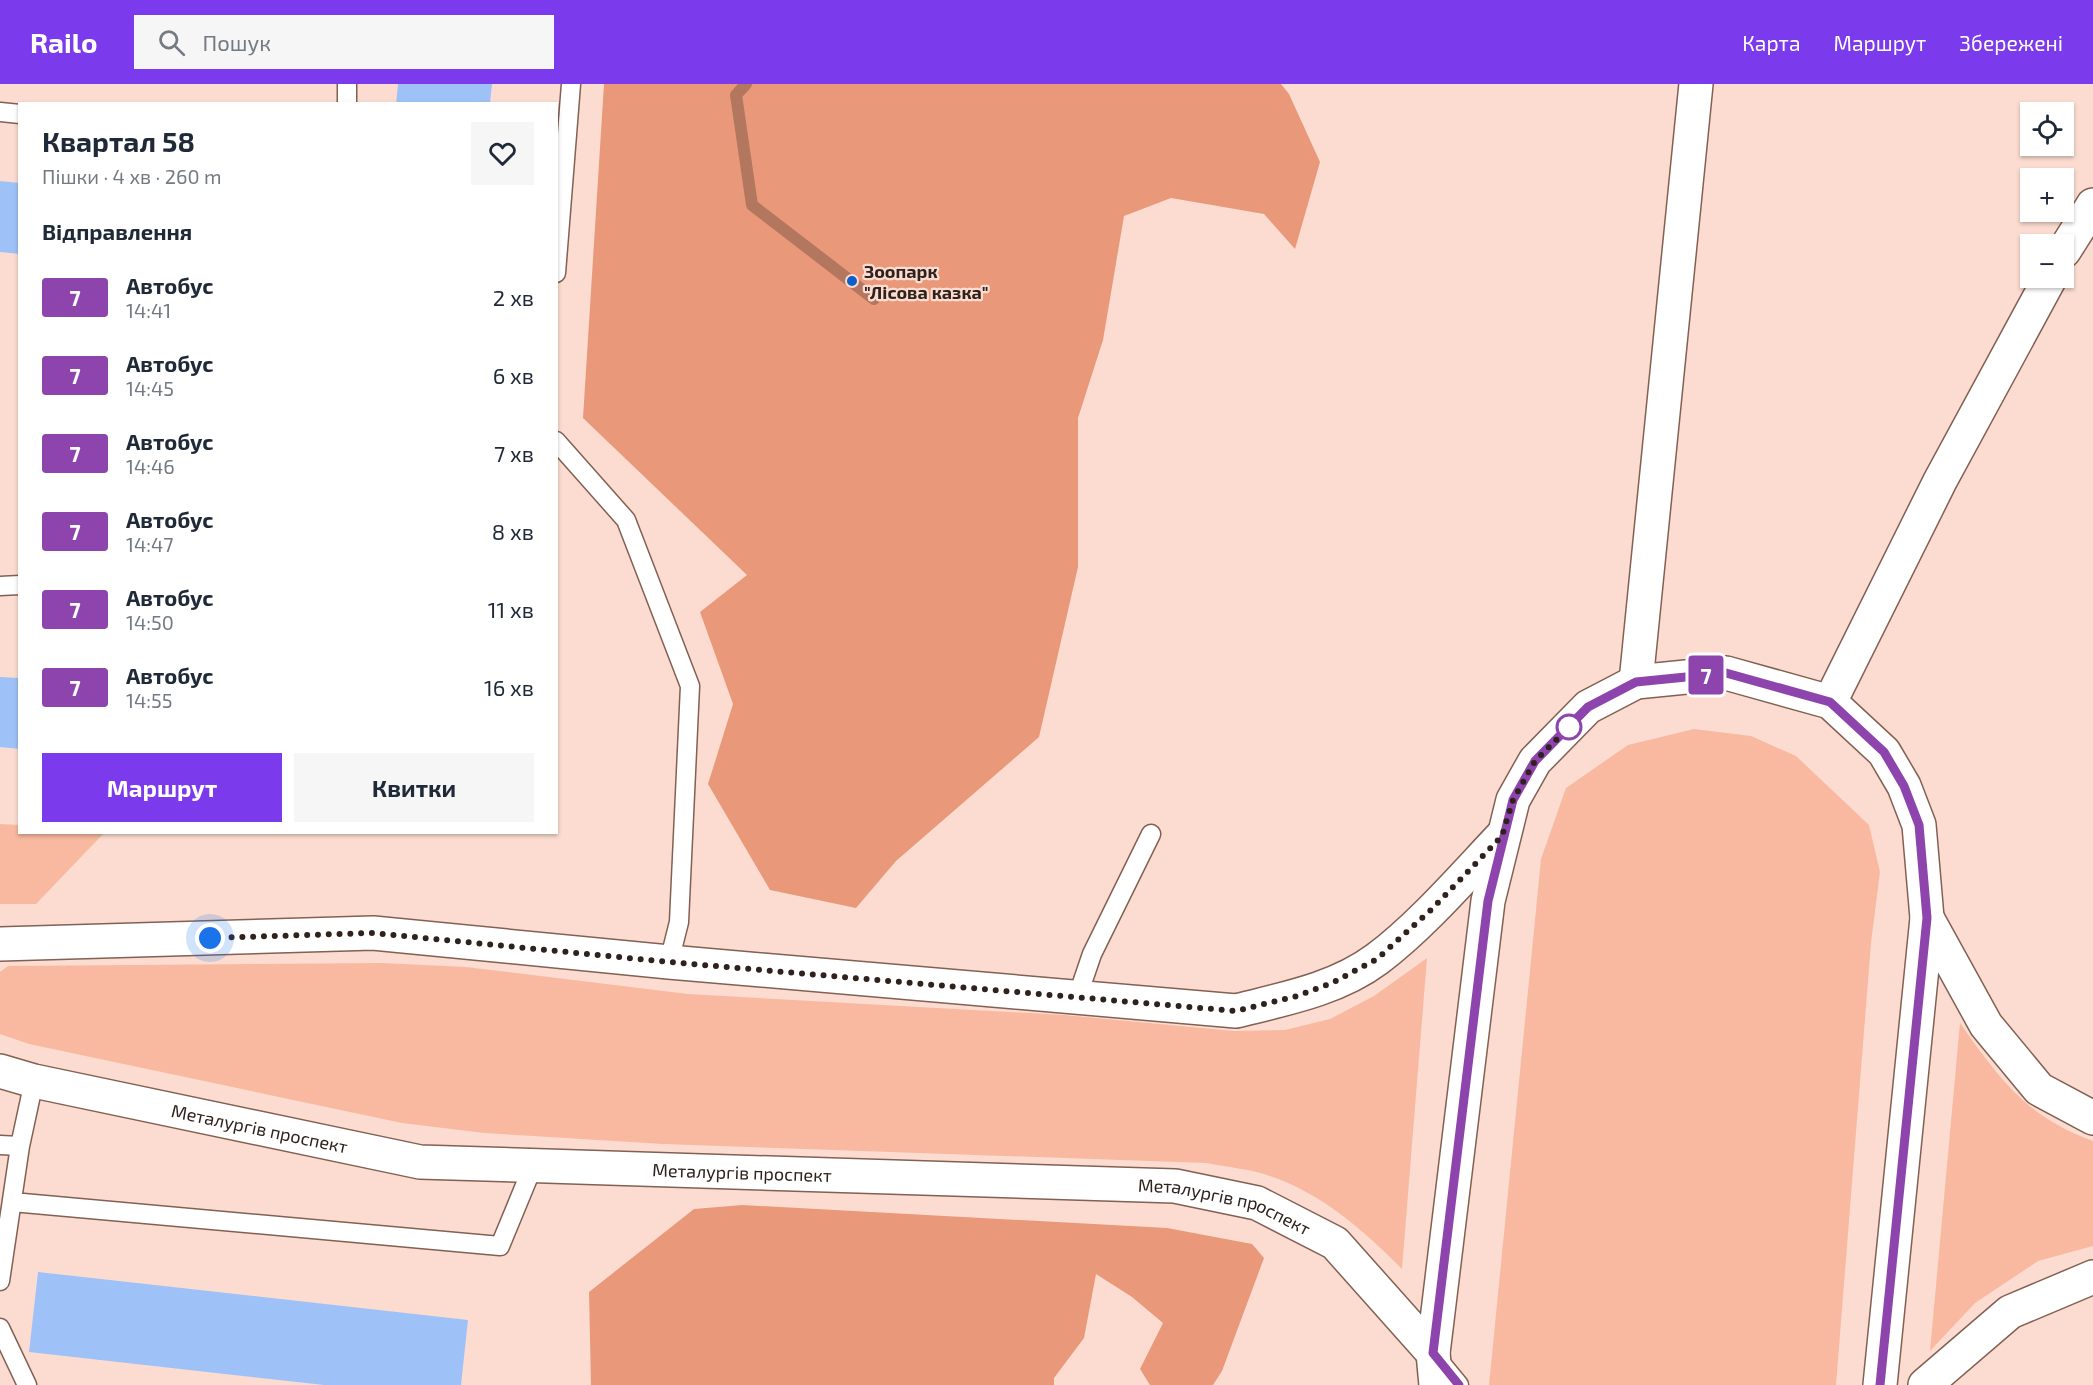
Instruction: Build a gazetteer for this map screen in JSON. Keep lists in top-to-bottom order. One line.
{"streets":{"street":["Металургів проспект"]},"places":["Зоопарк \"Лісова казка\""],"lines":["bus line 7"],"page":{"header":"Railo","search":"Пошук","nav":["Карта","Маршрут","Збережені"],"on_map":"7","map_buttons":["+","−"],"heading":[["Квартал 58","Пішки · 4 хв · 260 m"],"Відправлення"],"list":[{"mark":"7","name":"Автобус","note":"14:41","value":"2 хв"},{"mark":"7","name":"Автобус","note":"14:45","value":"6 хв"},{"mark":"7","name":"Автобус","note":"14:46","value":"7 хв"},{"mark":"7","name":"Автобус","note":"14:47","value":"8 хв"},{"mark":"7","name":"Автобус","note":"14:50","value":"11 хв"},{"mark":"7","name":"Автобус","note":"14:55","value":"16 хв"}],"buttons":["Маршрут","Квитки"]}}
